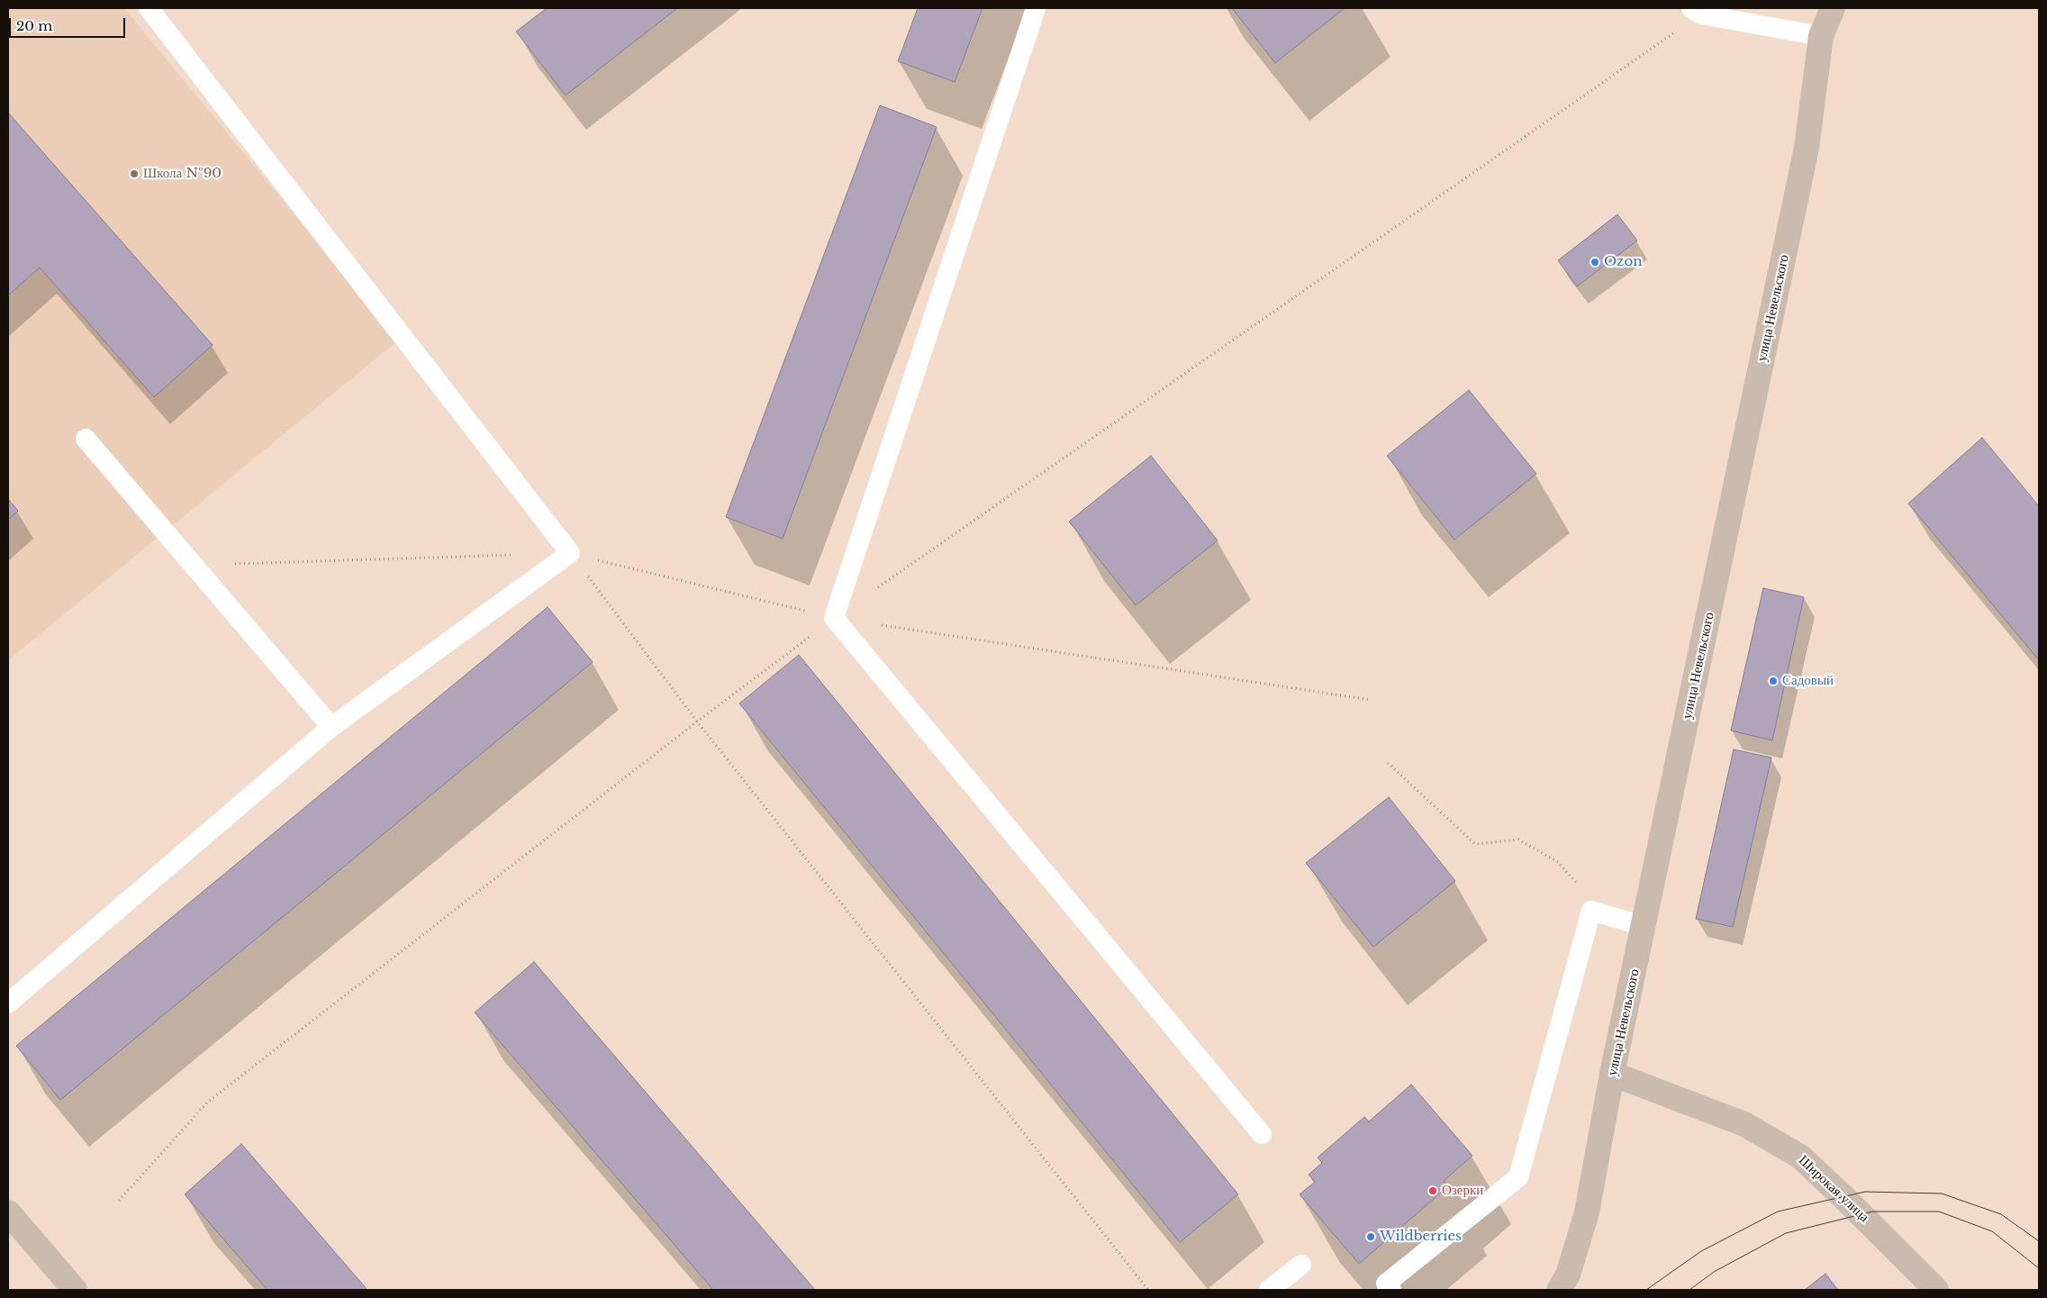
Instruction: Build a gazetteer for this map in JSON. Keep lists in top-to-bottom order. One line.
{"streets":{"street":["улица Невельского","Широкая улица"]},"crossings":[["улица Невельского","Широкая улица"]],"places":["Школа №90","Ozon","Садовый","Озерки","Wildberries"],"scale_bar":"20 m"}
